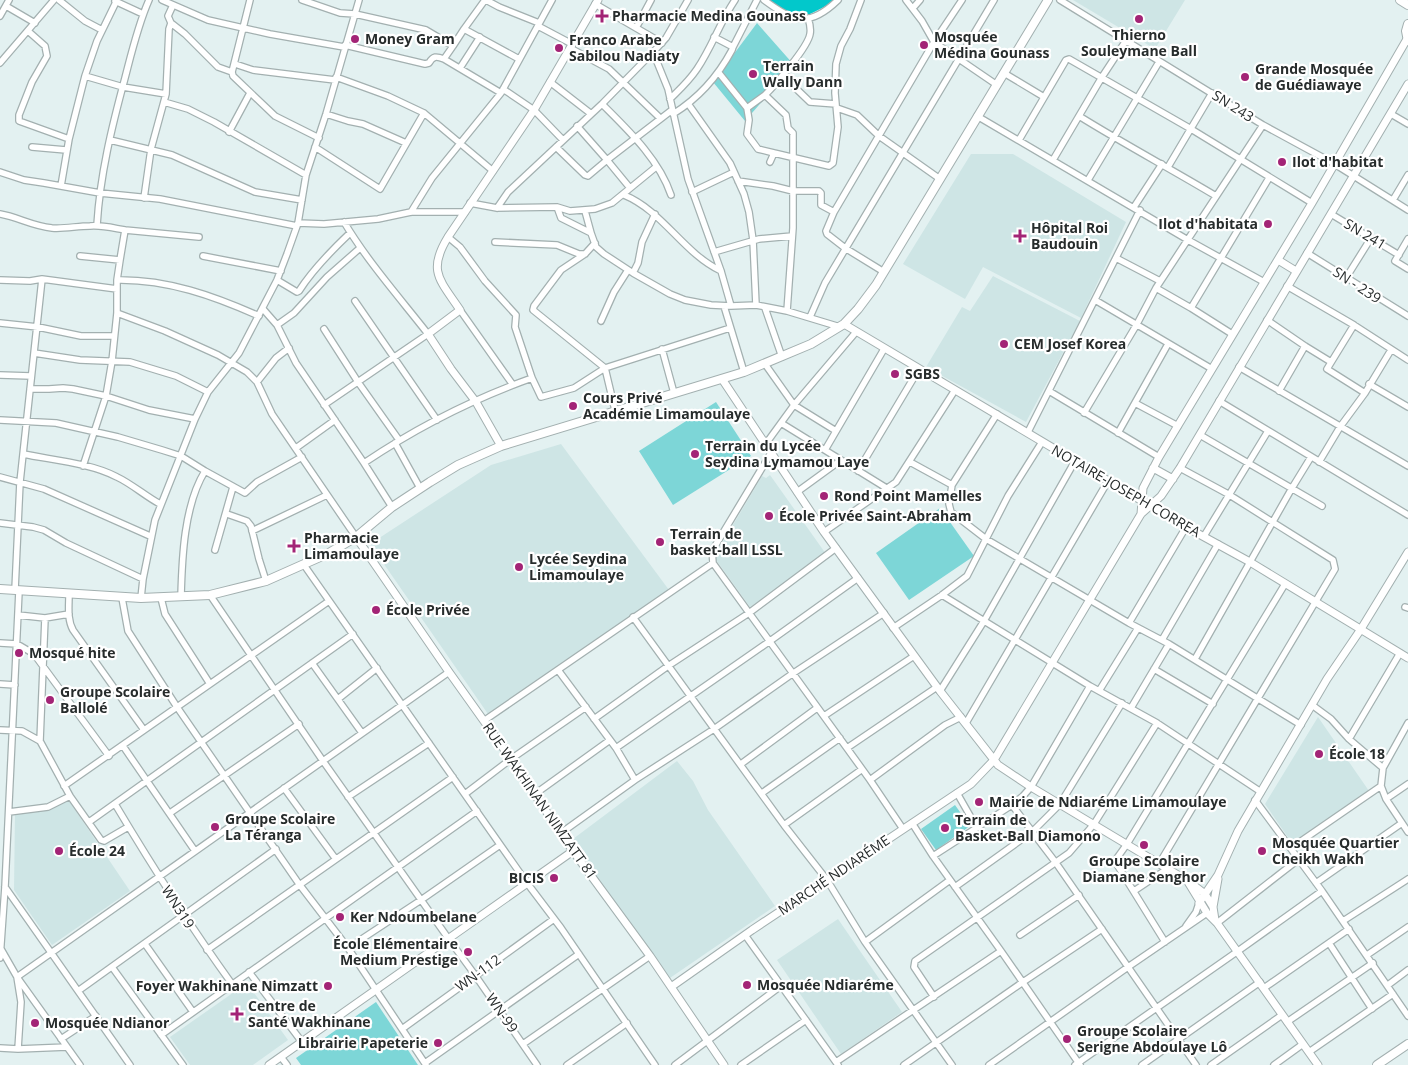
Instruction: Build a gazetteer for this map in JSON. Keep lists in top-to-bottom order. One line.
{"streets":{"street":["SN 243","SN 241","SN - 239","NOTAIRE-JOSEPH CORREA","RUE WAKHINAN NIMZATT 81","MARCHÉ NDIARÉME","WN319","WN-112","WN-99"]},"crossings":[["RUE WAKHINAN NIMZATT 81","MARCHÉ NDIARÉME"],["WN-112","WN-99"]],"places":{"health":["Pharmacie Medina Gounass","Hôpital Roi Baudouin","Pharmacie Limamoulaye","Centre de Santé Wakhinane"],"other":["Thierno Souleymane Ball","Money Gram","Mosquée Médina Gounass","Franco Arabe Sabilou Nadiaty","Terrain Wally Dann","Grande Mosquée de Guédiawaye","Ilot d'habitat","Ilot d'habitata","CEM Josef Korea","SGBS","Cours Privé Académie Limamoulaye","Terrain du Lycée Seydina Lymamou Laye","Rond Point Mamelles","École Privée Saint-Abraham","Terrain de basket-ball LSSL","Lycée Seydina Limamoulaye","École Privée","Mosqué hite","Groupe Scolaire Ballolé","École 18","Mairie de Ndiaréme Limamoulaye","Groupe Scolaire La Téranga","Terrain de Basket-Ball Diamono","Groupe Scolaire Diamane Senghor","École 24","Mosquée Quartier Cheikh Wakh","BICIS","Ker Ndoumbelane","École Elémentaire Medium Prestige","Mosquée Ndiaréme","Foyer Wakhinane Nimzatt","Mosquée Ndianor","Groupe Scolaire Serigne Abdoulaye Lô","Librairie Papeterie"]}}
